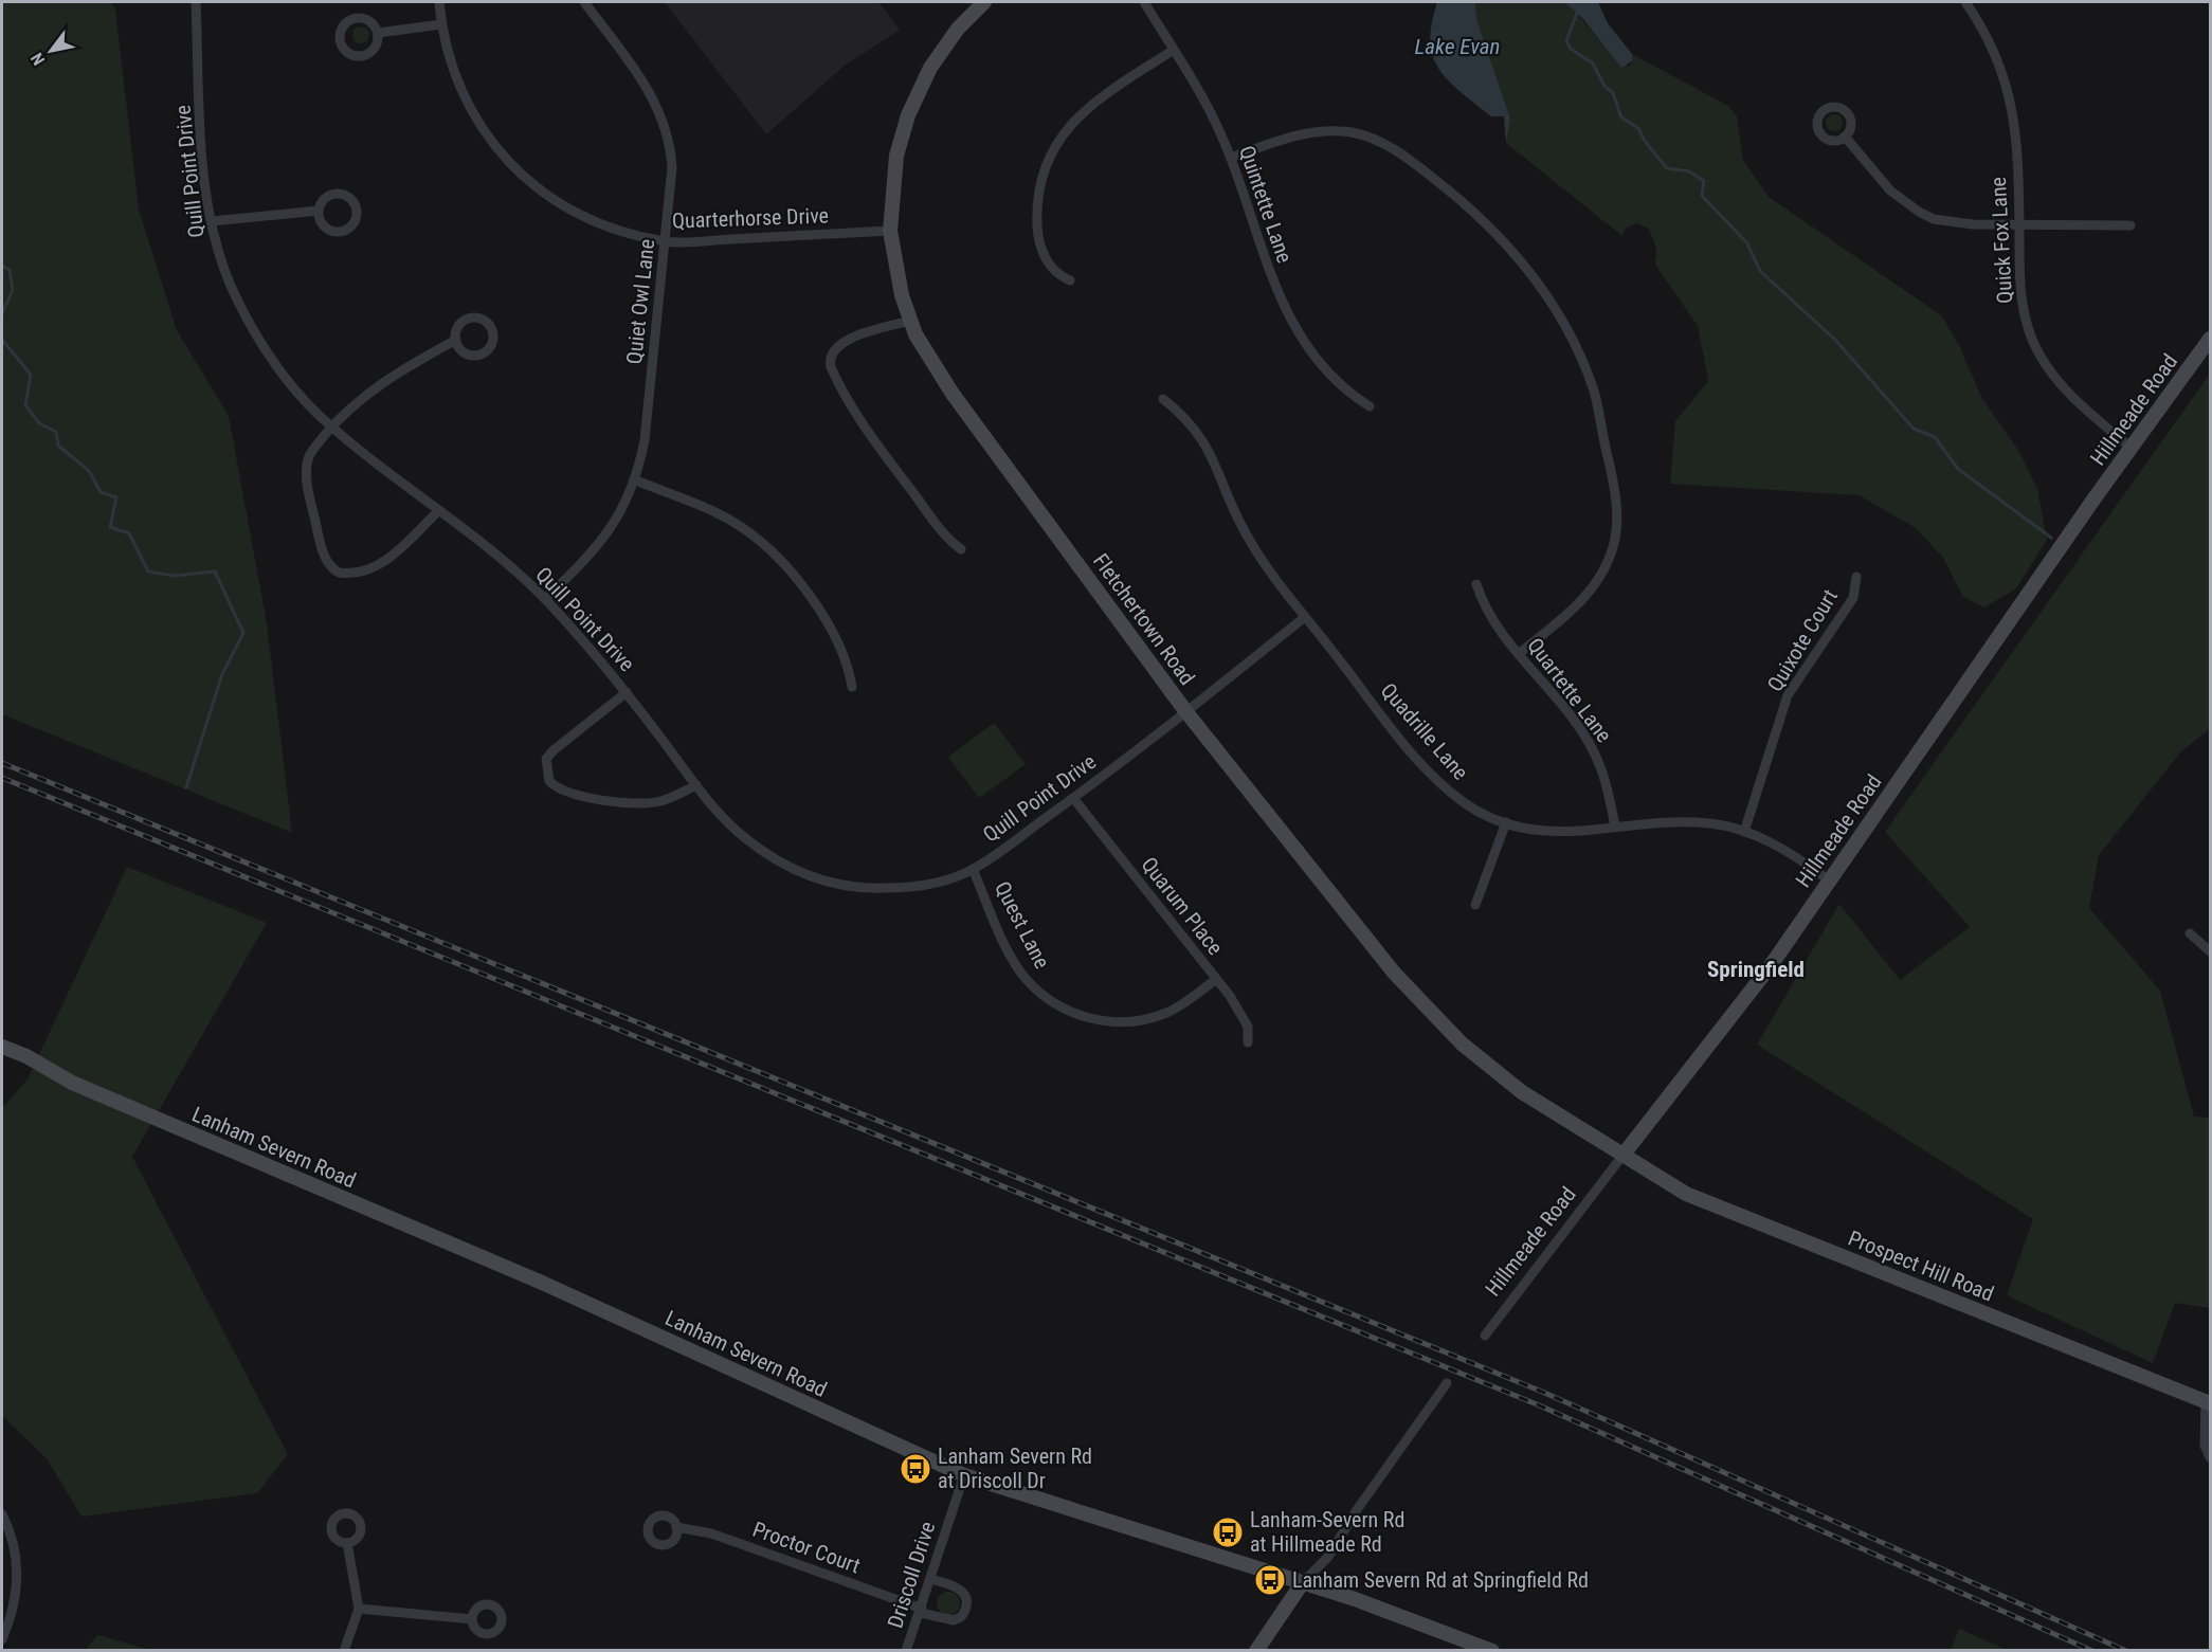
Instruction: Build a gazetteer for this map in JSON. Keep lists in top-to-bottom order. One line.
{"streets":{"street":["Quill Point Drive","Quintette Lane","Quarterhorse Drive","Quick Fox Lane","Quiet Owl Lane","Hillmeade Road","Fletchertown Road","Quixote Court","Quartette Lane","Quadrille Lane","Quarum Place","Quest Lane","Lanham Severn Road","Prospect Hill Road","Proctor Court","Driscoll Drive"]},"crossings":[["Quill Point Drive","Quiet Owl Lane"],["Quill Point Drive","Fletchertown Road"],["Quill Point Drive","Quadrille Lane"],["Quill Point Drive","Quarum Place"],["Quill Point Drive","Quest Lane"],["Quarterhorse Drive","Quiet Owl Lane"],["Quarterhorse Drive","Fletchertown Road"],["Quick Fox Lane","Hillmeade Road"],["Hillmeade Road","Fletchertown Road"],["Hillmeade Road","Quadrille Lane"],["Hillmeade Road","Prospect Hill Road"],["Fletchertown Road","Prospect Hill Road"],["Quixote Court","Quadrille Lane"],["Quartette Lane","Quadrille Lane"],["Quarum Place","Quest Lane"],["Lanham Severn Road","Driscoll Drive"],["Proctor Court","Driscoll Drive"]],"districts":["Springfield"],"water":["Lake Evan"],"places":{"bus stop":["Lanham Severn Rd at Driscoll Dr","Lanham-Severn Rd at Hillmeade Rd","Lanham Severn Rd at Springfield Rd"]},"north":"bottom left"}
